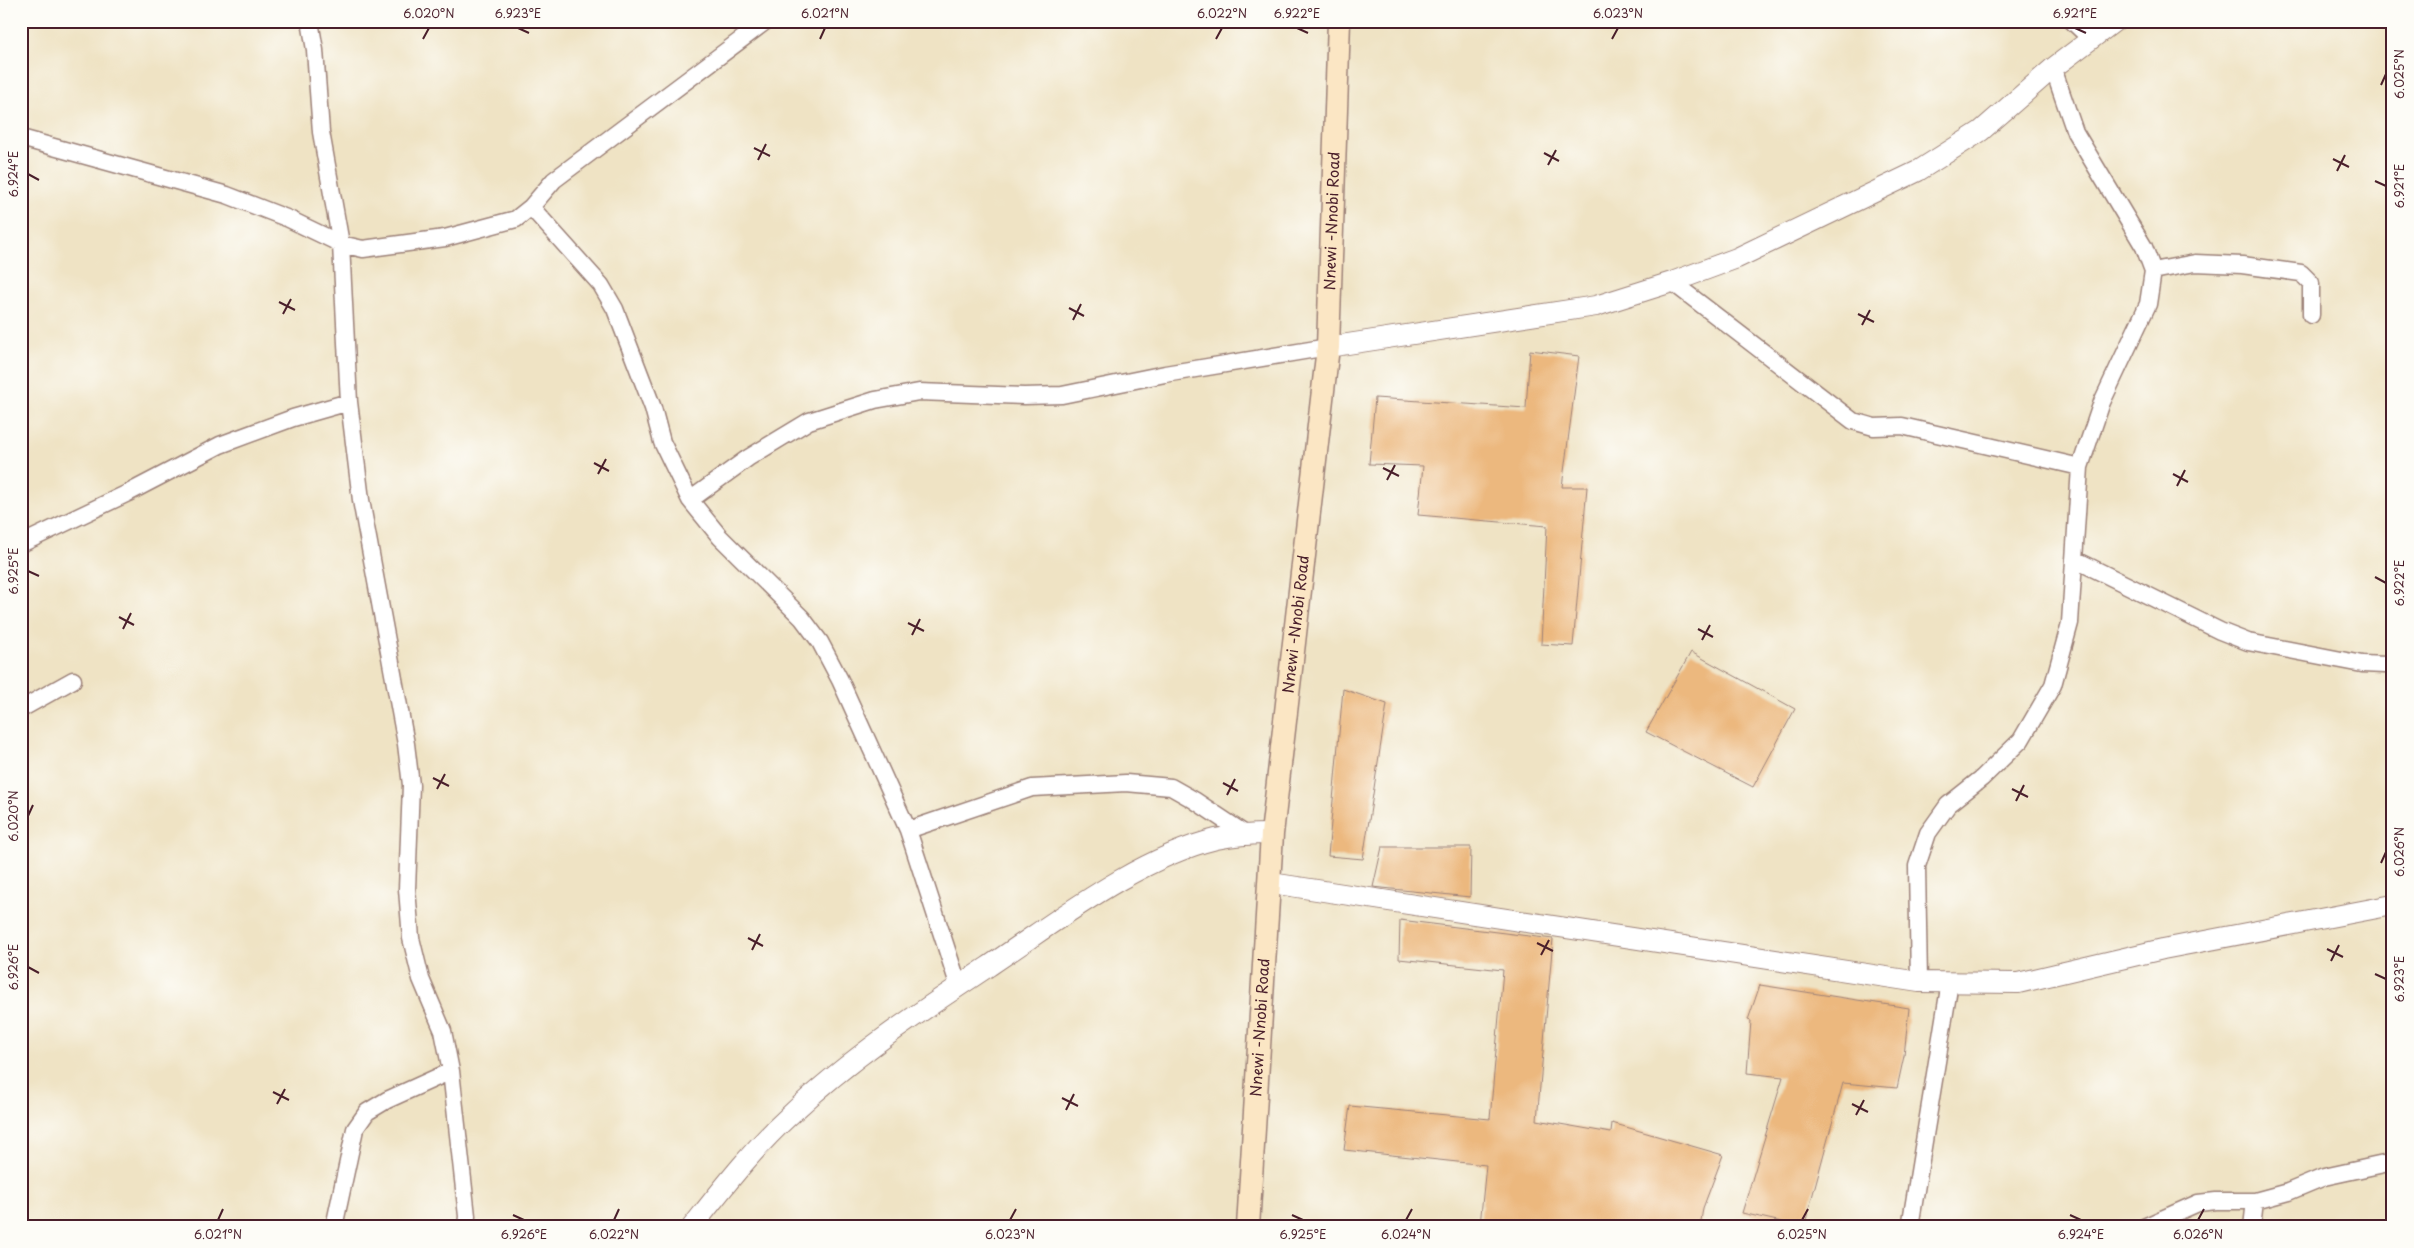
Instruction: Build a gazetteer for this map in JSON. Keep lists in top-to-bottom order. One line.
{"streets":{"main road":["Nnewi -Nnobi Road"]},"coordinates":["6.020°N","6.923°E","6.021°N","6.022°N","6.922°E","6.023°N","6.921°E","6.025°N","6.924°E","6.925°E","6.026°N","6.926°E","6.024°N"]}
